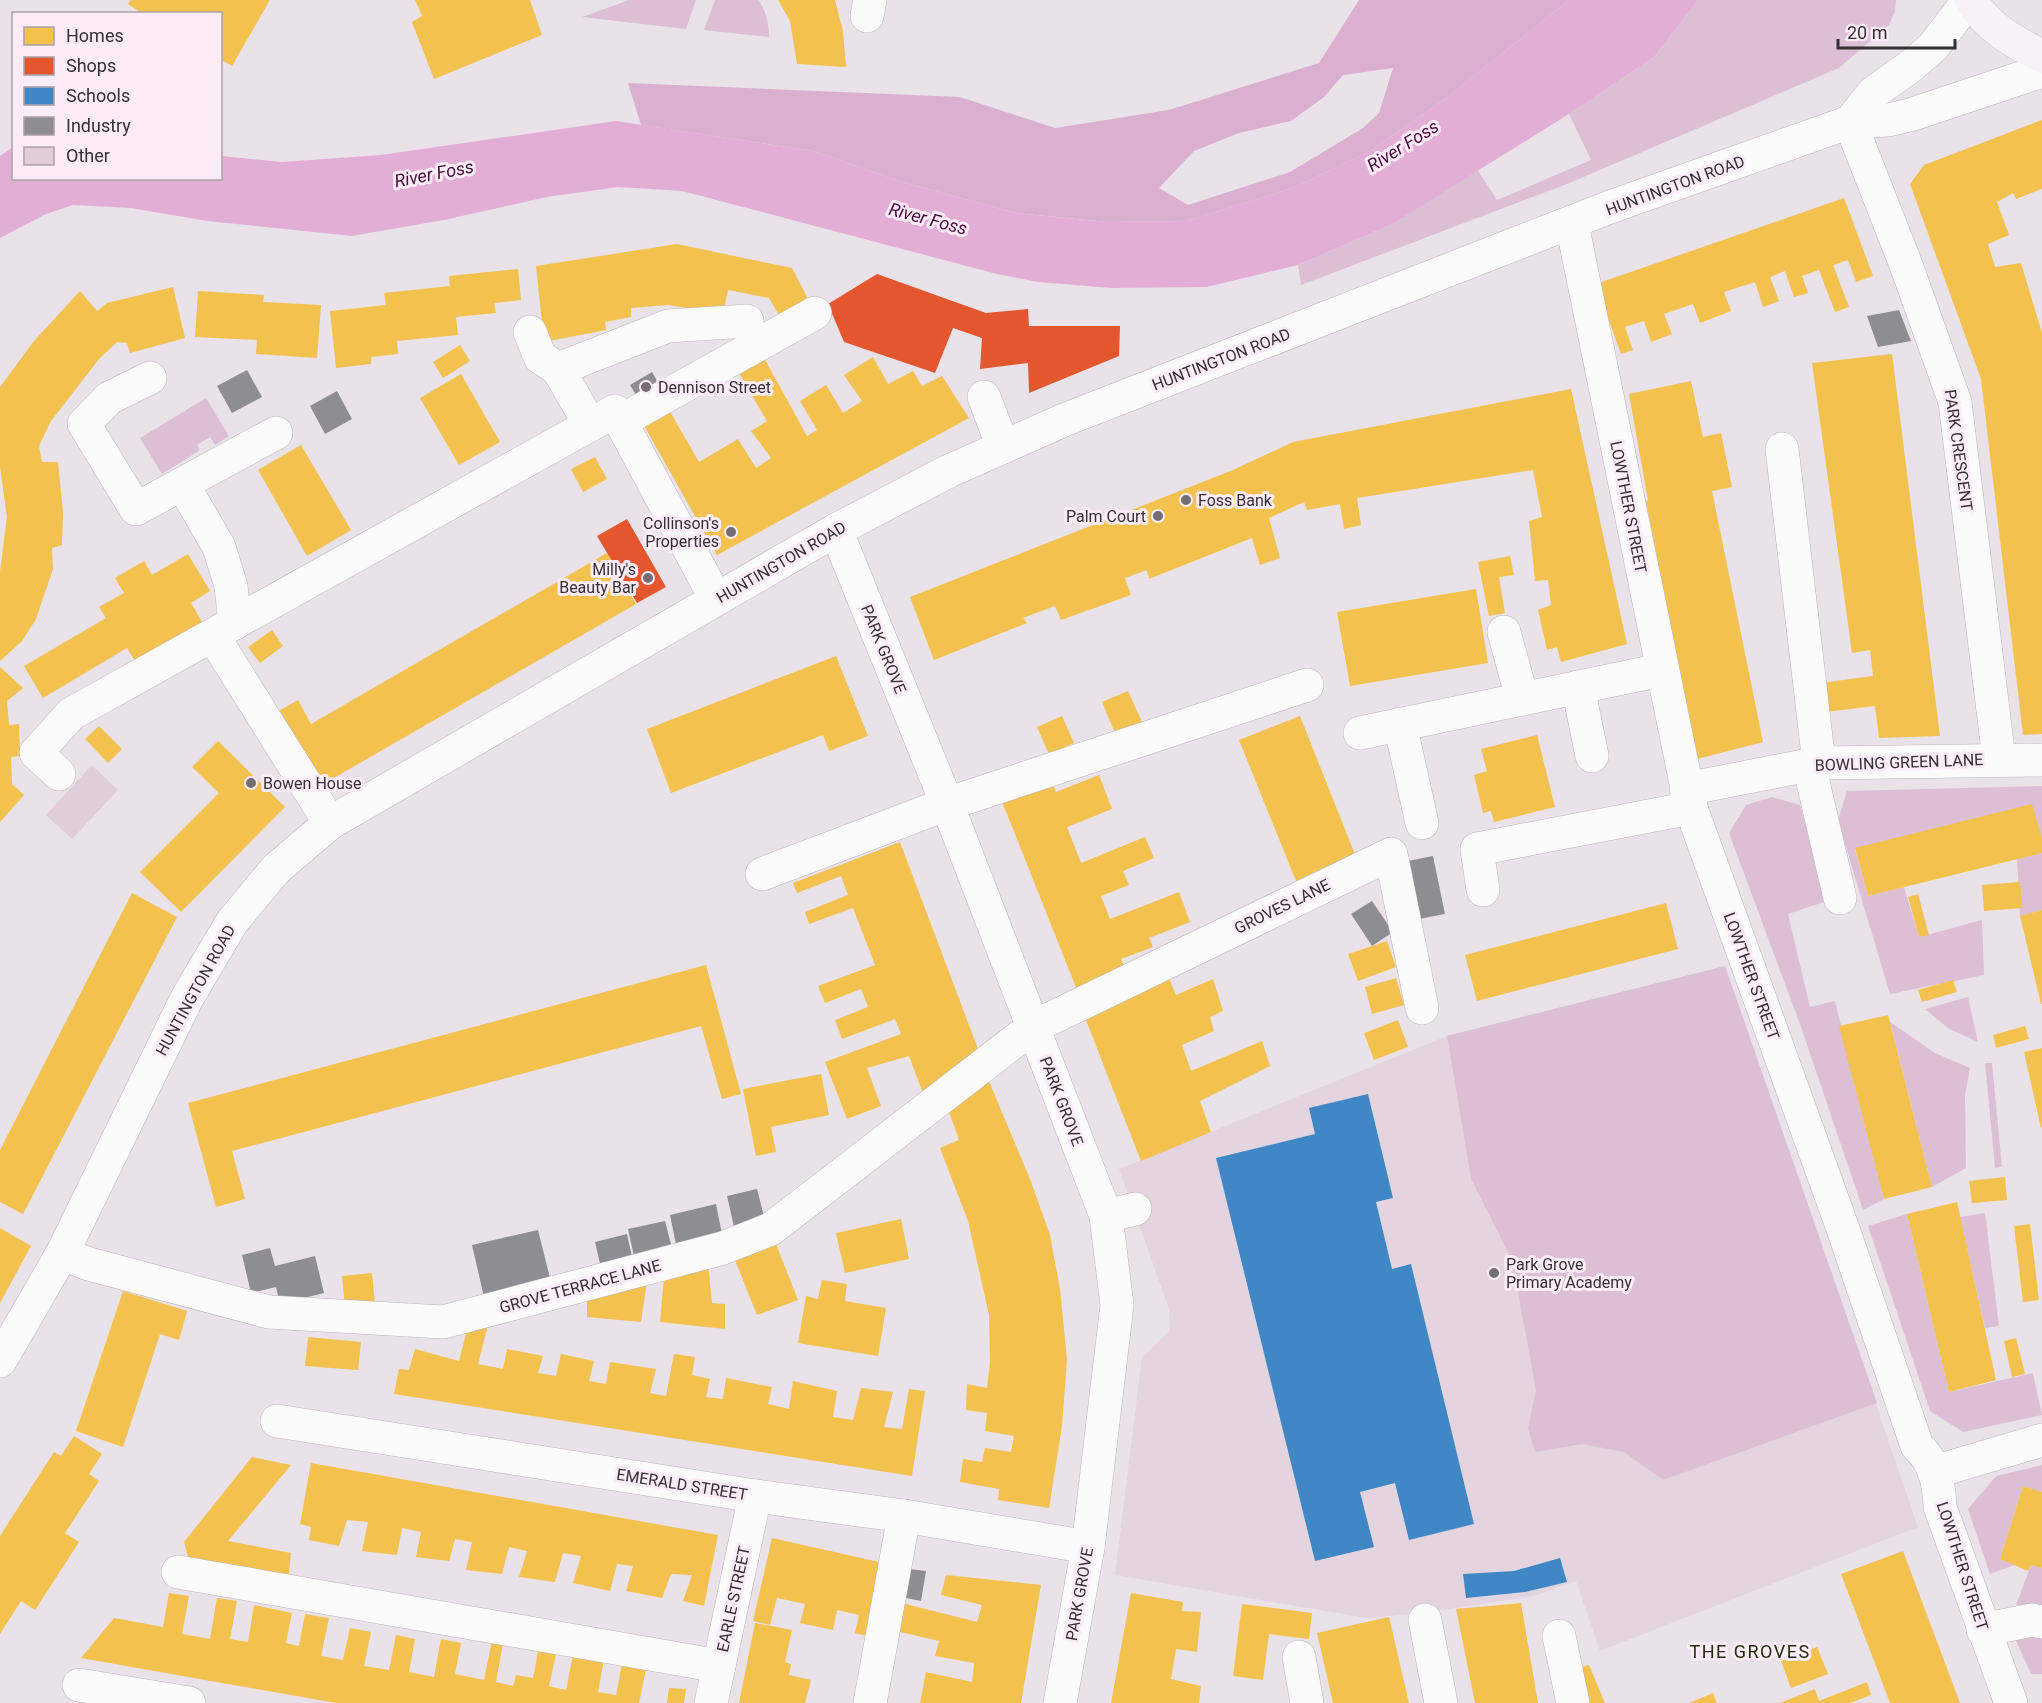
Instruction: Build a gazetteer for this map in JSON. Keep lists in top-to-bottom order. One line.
{"streets":{"street":["HUNTINGTON ROAD","PARK CRESCENT","LOWTHER STREET","PARK GROVE","BOWLING GREEN LANE","GROVES LANE","GROVE TERRACE LANE","EMERALD STREET","EARLE STREET"]},"crossings":[["HUNTINGTON ROAD","PARK CRESCENT"],["HUNTINGTON ROAD","LOWTHER STREET"],["HUNTINGTON ROAD","PARK GROVE"],["HUNTINGTON ROAD","GROVE TERRACE LANE"],["PARK CRESCENT","BOWLING GREEN LANE"],["LOWTHER STREET","BOWLING GREEN LANE"],["PARK GROVE","GROVES LANE"],["PARK GROVE","GROVE TERRACE LANE"],["PARK GROVE","EMERALD STREET"],["GROVES LANE","GROVE TERRACE LANE"],["EMERALD STREET","EARLE STREET"]],"districts":["THE GROVES"],"water":["River Foss"],"places":["Dennison Street","Foss Bank","Palm Court","Collinson's Properties","Milly's Beauty Bar","Bowen House","Park Grove Primary Academy"],"legend":["Homes","Shops","Schools","Industry","Other"],"scale_bar":"20 m"}
